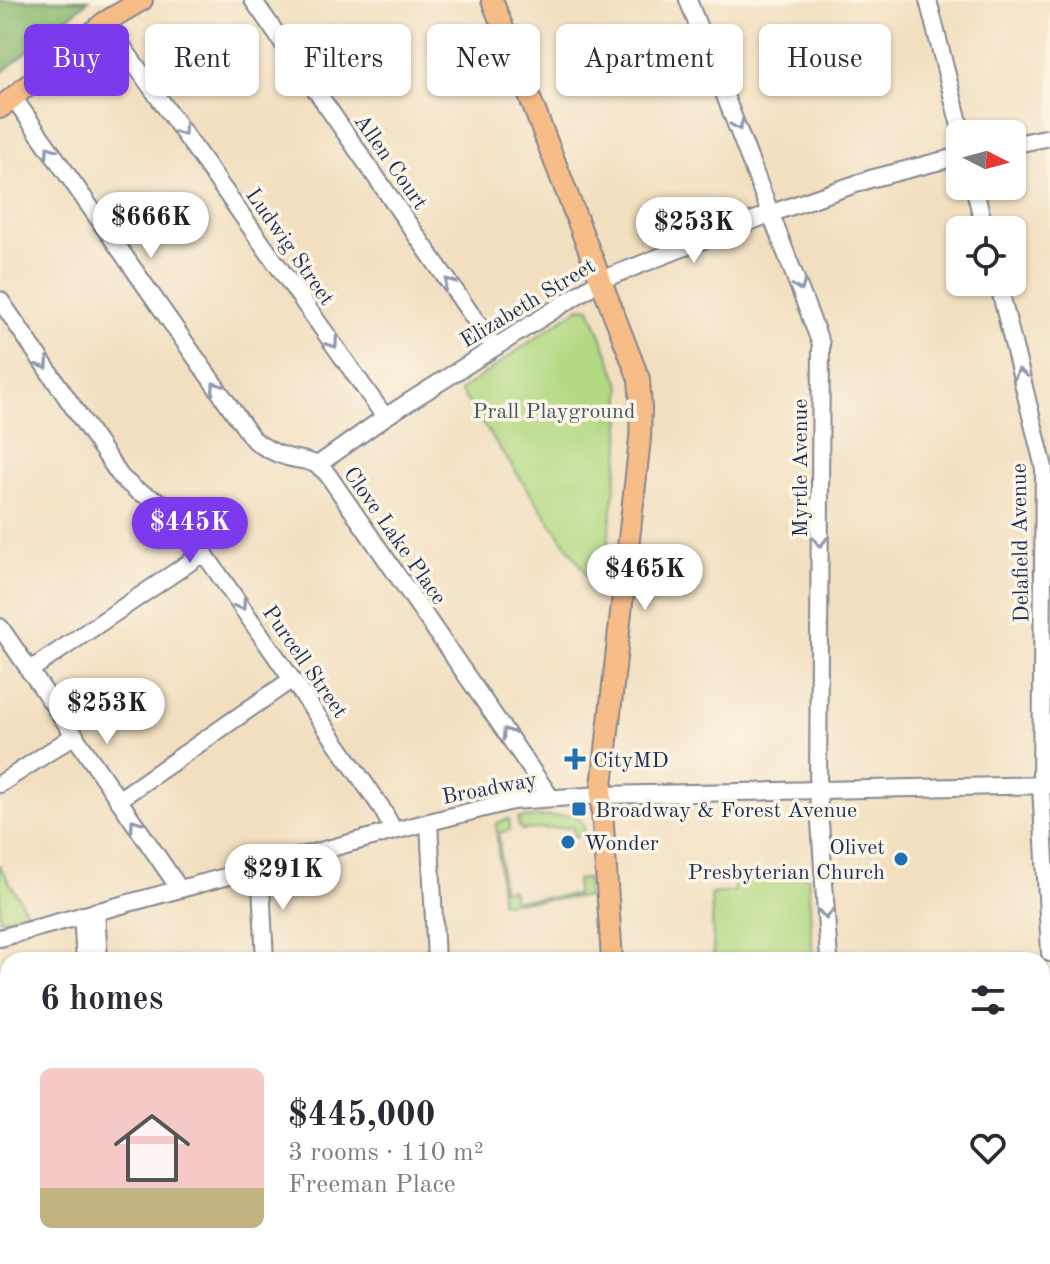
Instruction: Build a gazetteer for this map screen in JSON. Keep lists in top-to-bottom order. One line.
{"streets":{"street":["Allen Court","Ludwig Street","Elizabeth Street","Myrtle Avenue","Clove Lake Place","Delafield Avenue","Purcell Street","Broadway"]},"crossings":[["Allen Court","Elizabeth Street"],["Ludwig Street","Elizabeth Street"],["Elizabeth Street","Myrtle Avenue"],["Elizabeth Street","Clove Lake Place"],["Myrtle Avenue","Broadway"],["Clove Lake Place","Broadway"],["Delafield Avenue","Broadway"],["Purcell Street","Broadway"]],"one_way":["Allen Court","Ludwig Street","Myrtle Avenue","Clove Lake Place","Delafield Avenue","Purcell Street"],"parks":["Prall Playground"],"places":{"health":["CityMD"],"transit":["Broadway & Forest Avenue"],"other":["Wonder","Olivet Presbyterian Church"]},"north":"right","page":{"chip":["Buy","Rent","Filters","New","Apartment","House"],"price":["$666K","$253K","$445K","$465K","$253K","$291K"],"heading":"6 homes","list":[{"name":"$445,000","note":"3 rooms · 110 m² · Freeman Place"}]}}
